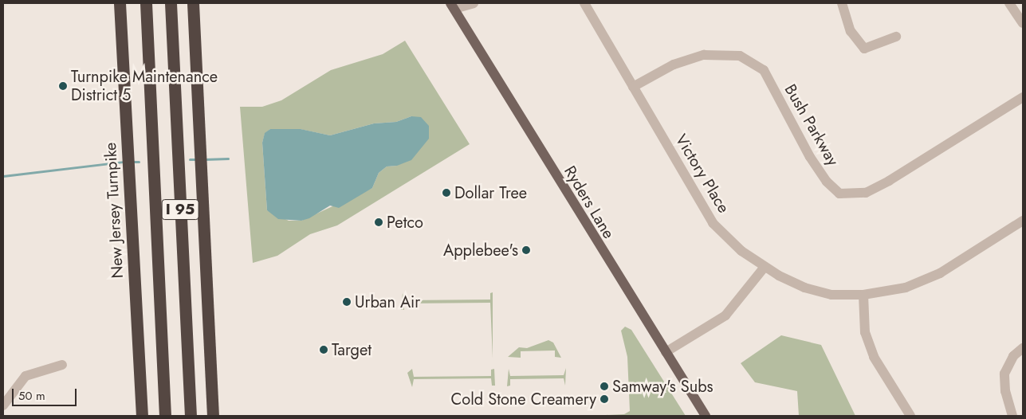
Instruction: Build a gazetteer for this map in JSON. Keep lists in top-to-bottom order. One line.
{"streets":{"highway":["I 95","New Jersey Turnpike"],"main road":["Ryders Lane"],"street":["Bush Parkway","Victory Place"]},"crossings":[["Bush Parkway","Victory Place"]],"places":["Turnpike Maintenance District 5","Dollar Tree","Petco","Applebee's","Urban Air","Target","Samway's Subs","Cold Stone Creamery"],"scale_bar":"50 m"}
